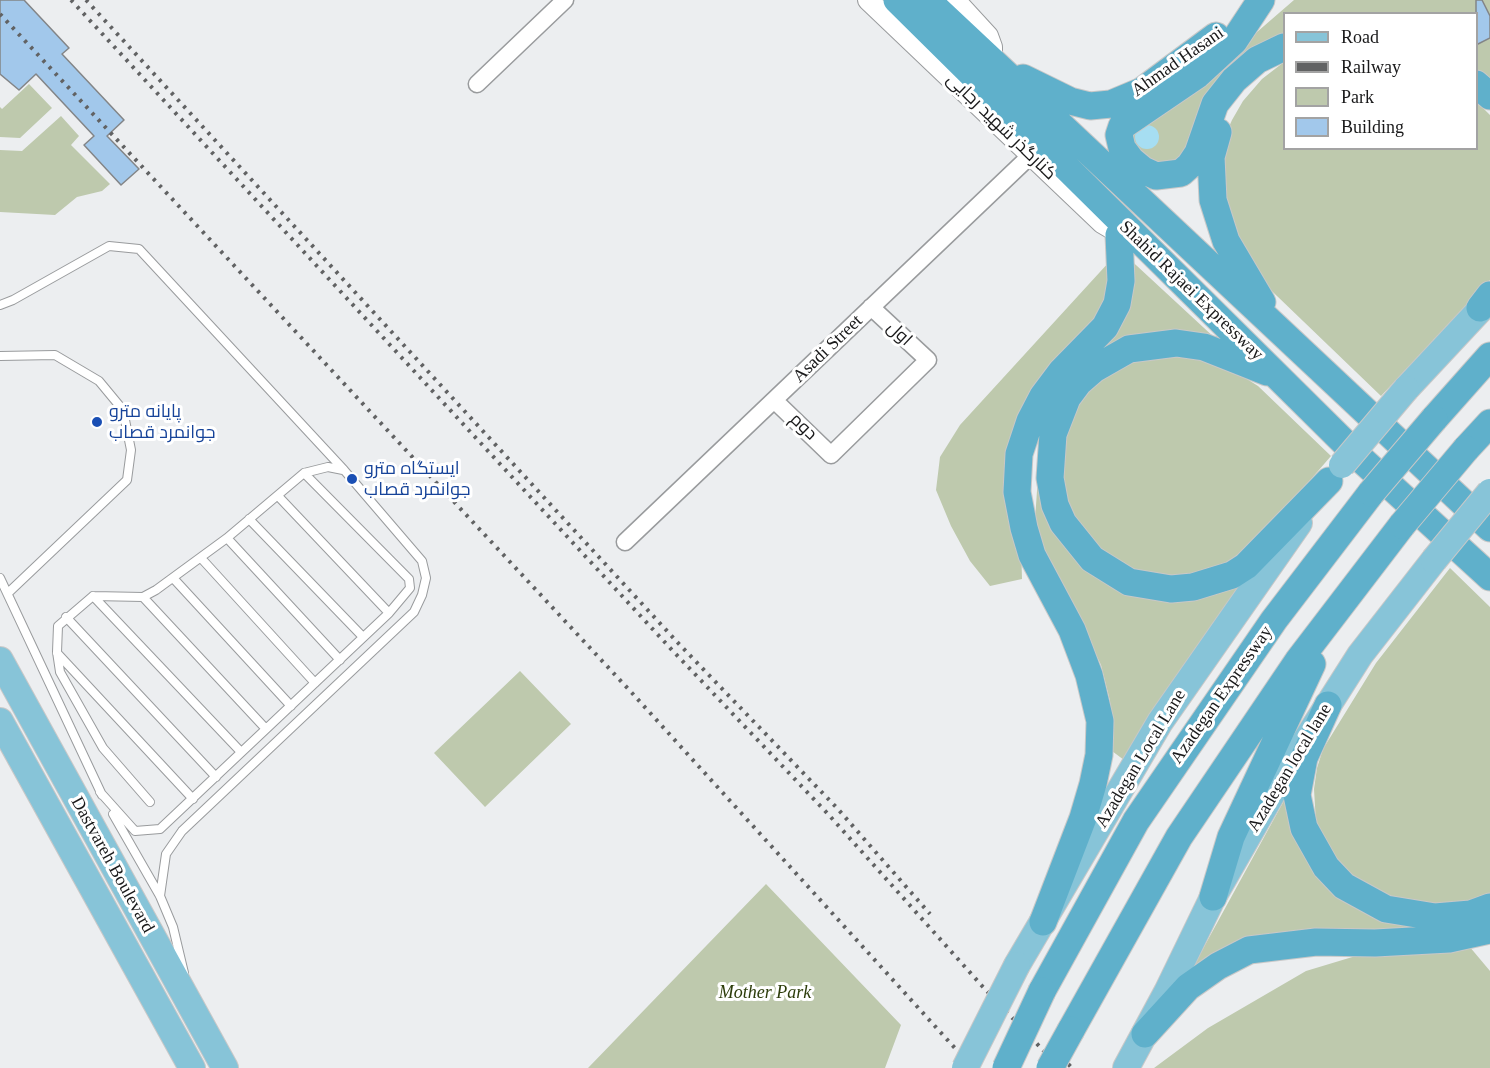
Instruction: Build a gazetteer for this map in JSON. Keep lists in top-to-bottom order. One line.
{"streets":{"highway":["Ahmad Hasani","Shahid Rajaei Expressway","Azadegan Expressway"],"main road":["Azadegan Local Lane","Azadegan local lane","Dastvareh Boulevard"],"street":["کنارگذر شهید رجایی","اول","Asadi Street","دوم"]},"crossings":[["Ahmad Hasani","Shahid Rajaei Expressway"],["کنارگذر شهید رجایی","Shahid Rajaei Expressway"],["کنارگذر شهید رجایی","Asadi Street"],["اول","Asadi Street"],["اول","دوم"],["Asadi Street","دوم"]],"parks":["Mother Park"],"places":["پایانه مترو جوانمرد قصاب","ایستگاه مترو جوانمرد قصاب"],"legend":["Road","Railway","Park","Building"]}
